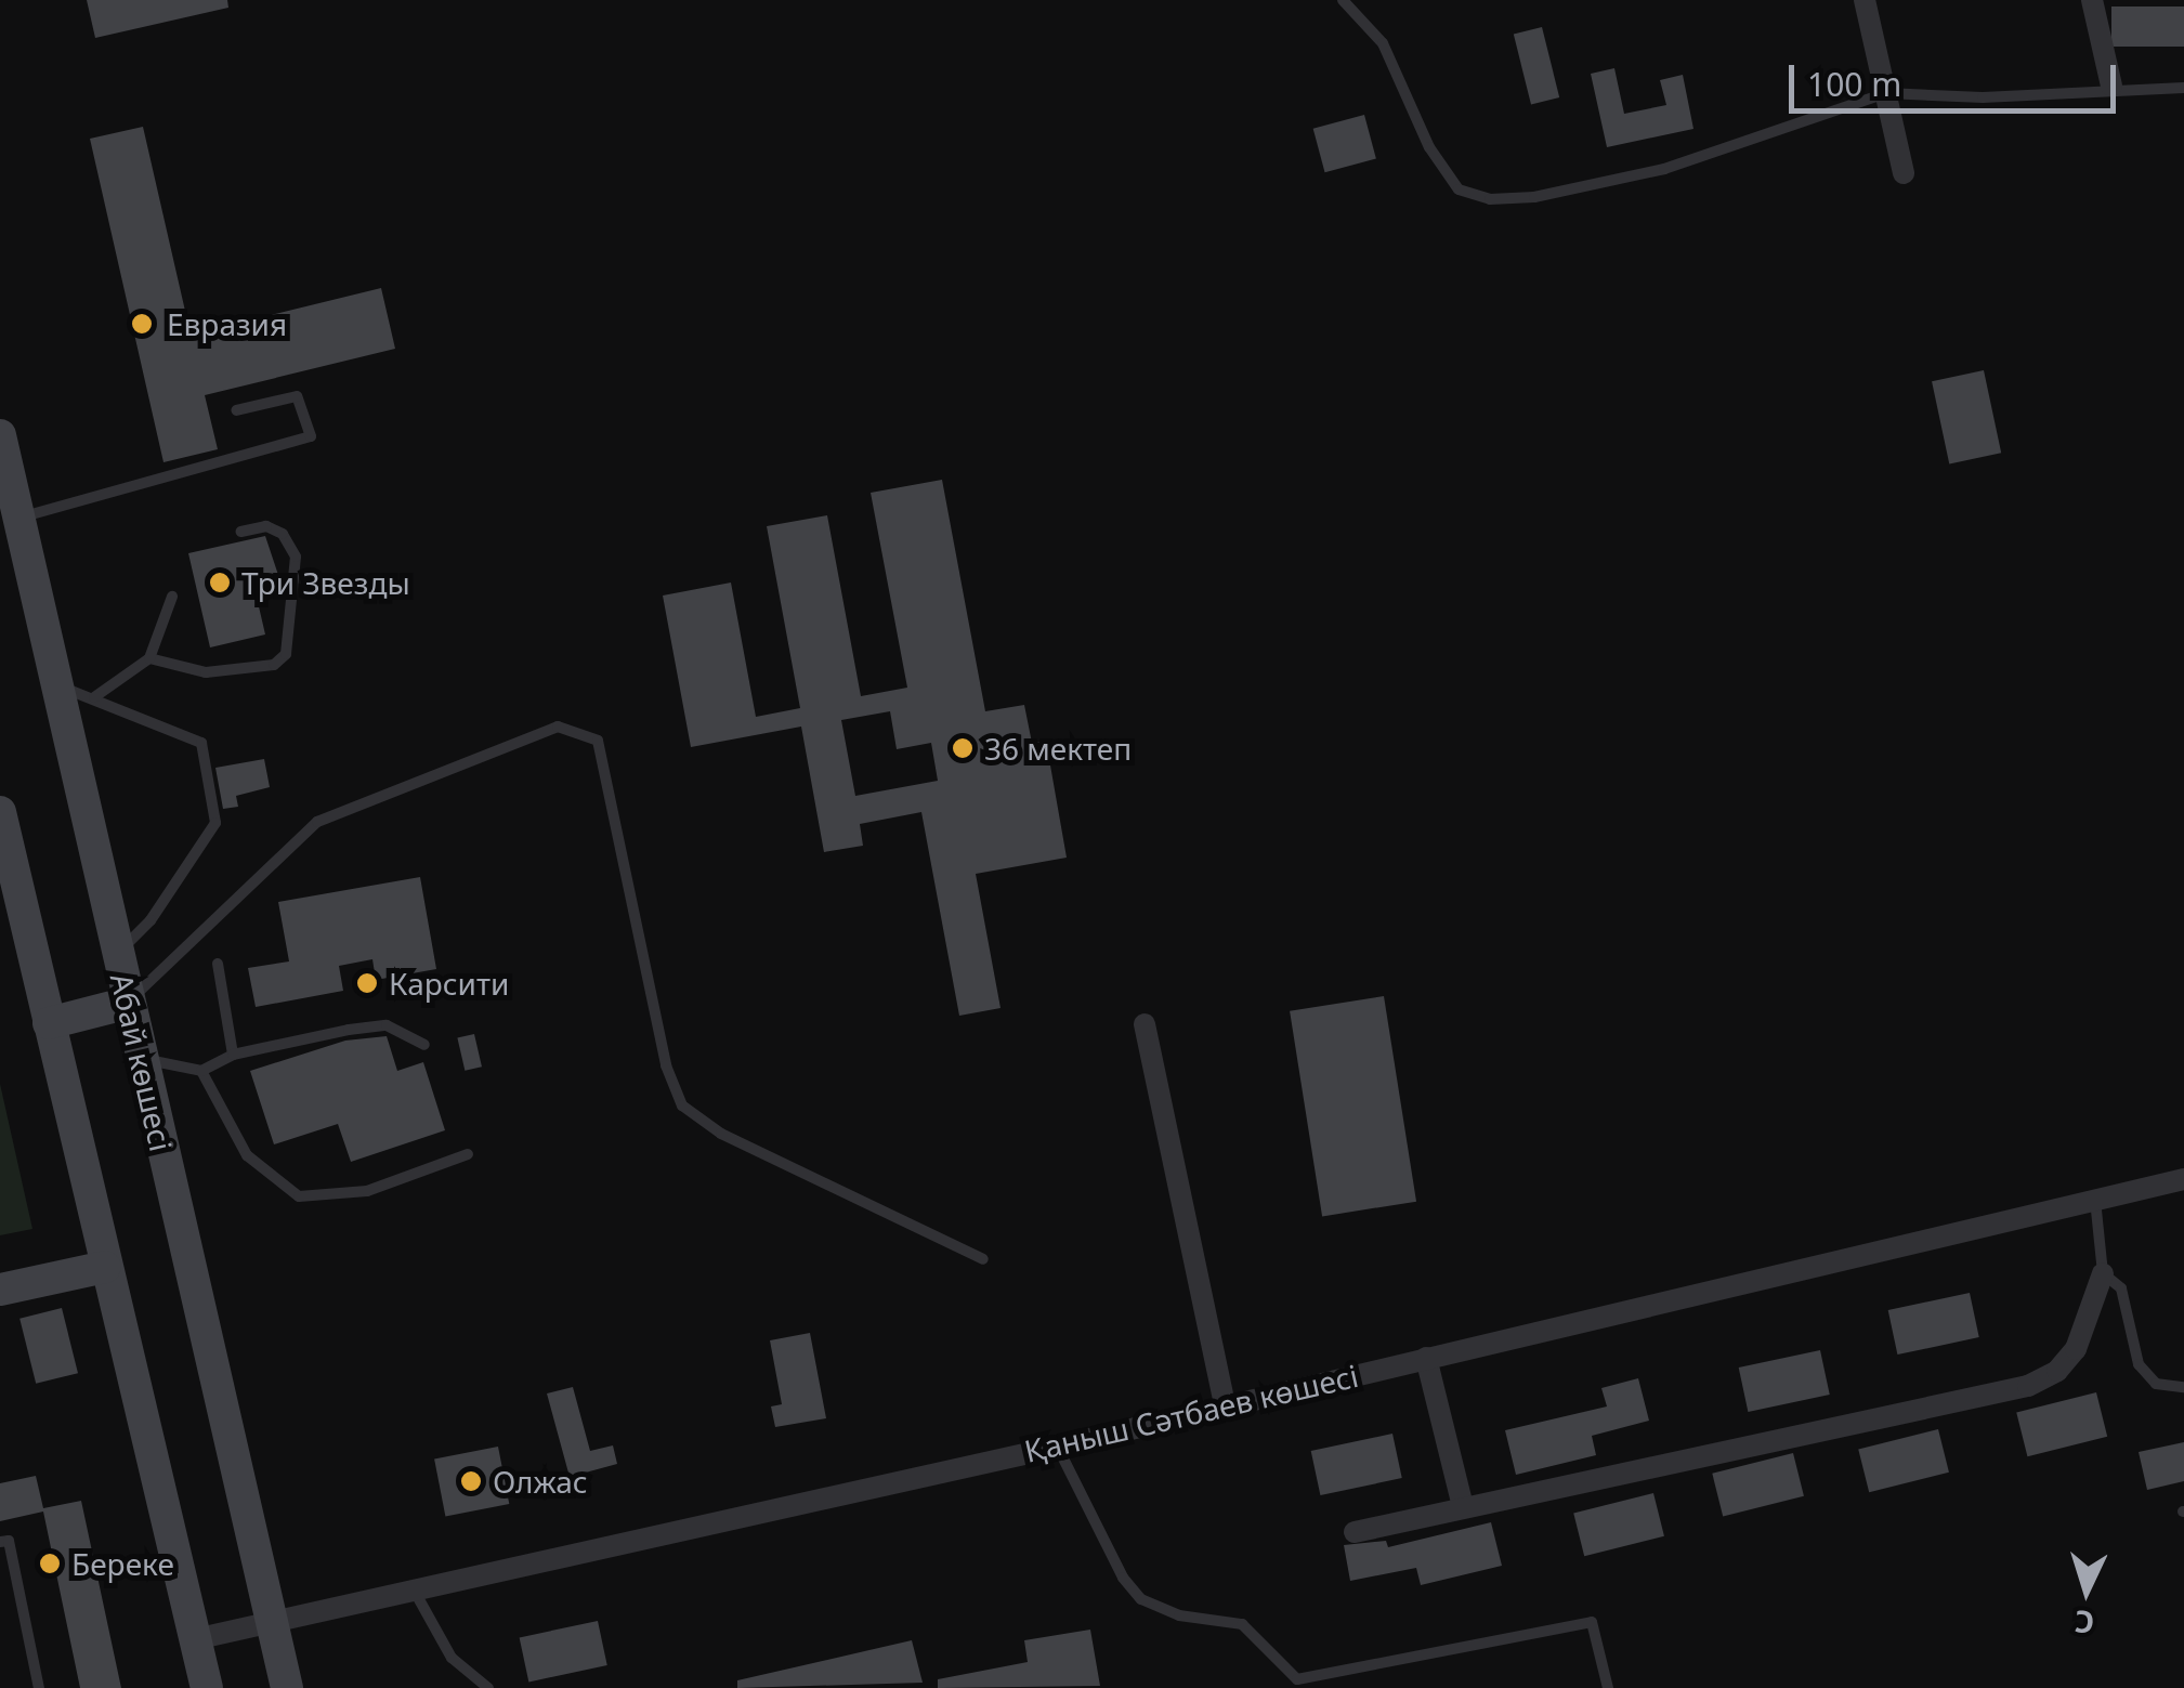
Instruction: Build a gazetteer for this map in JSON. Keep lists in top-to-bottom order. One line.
{"streets":{"main road":["Абай көшесі"],"street":["Қаныш Сәтбаев көшесі"]},"crossings":[["Абай көшесі","Қаныш Сәтбаев көшесі"]],"places":["Евразия","Три Звезды","36 мектеп","Карсити","Олжас","Береке"],"scale_bar":"100 m","north":"bottom"}
